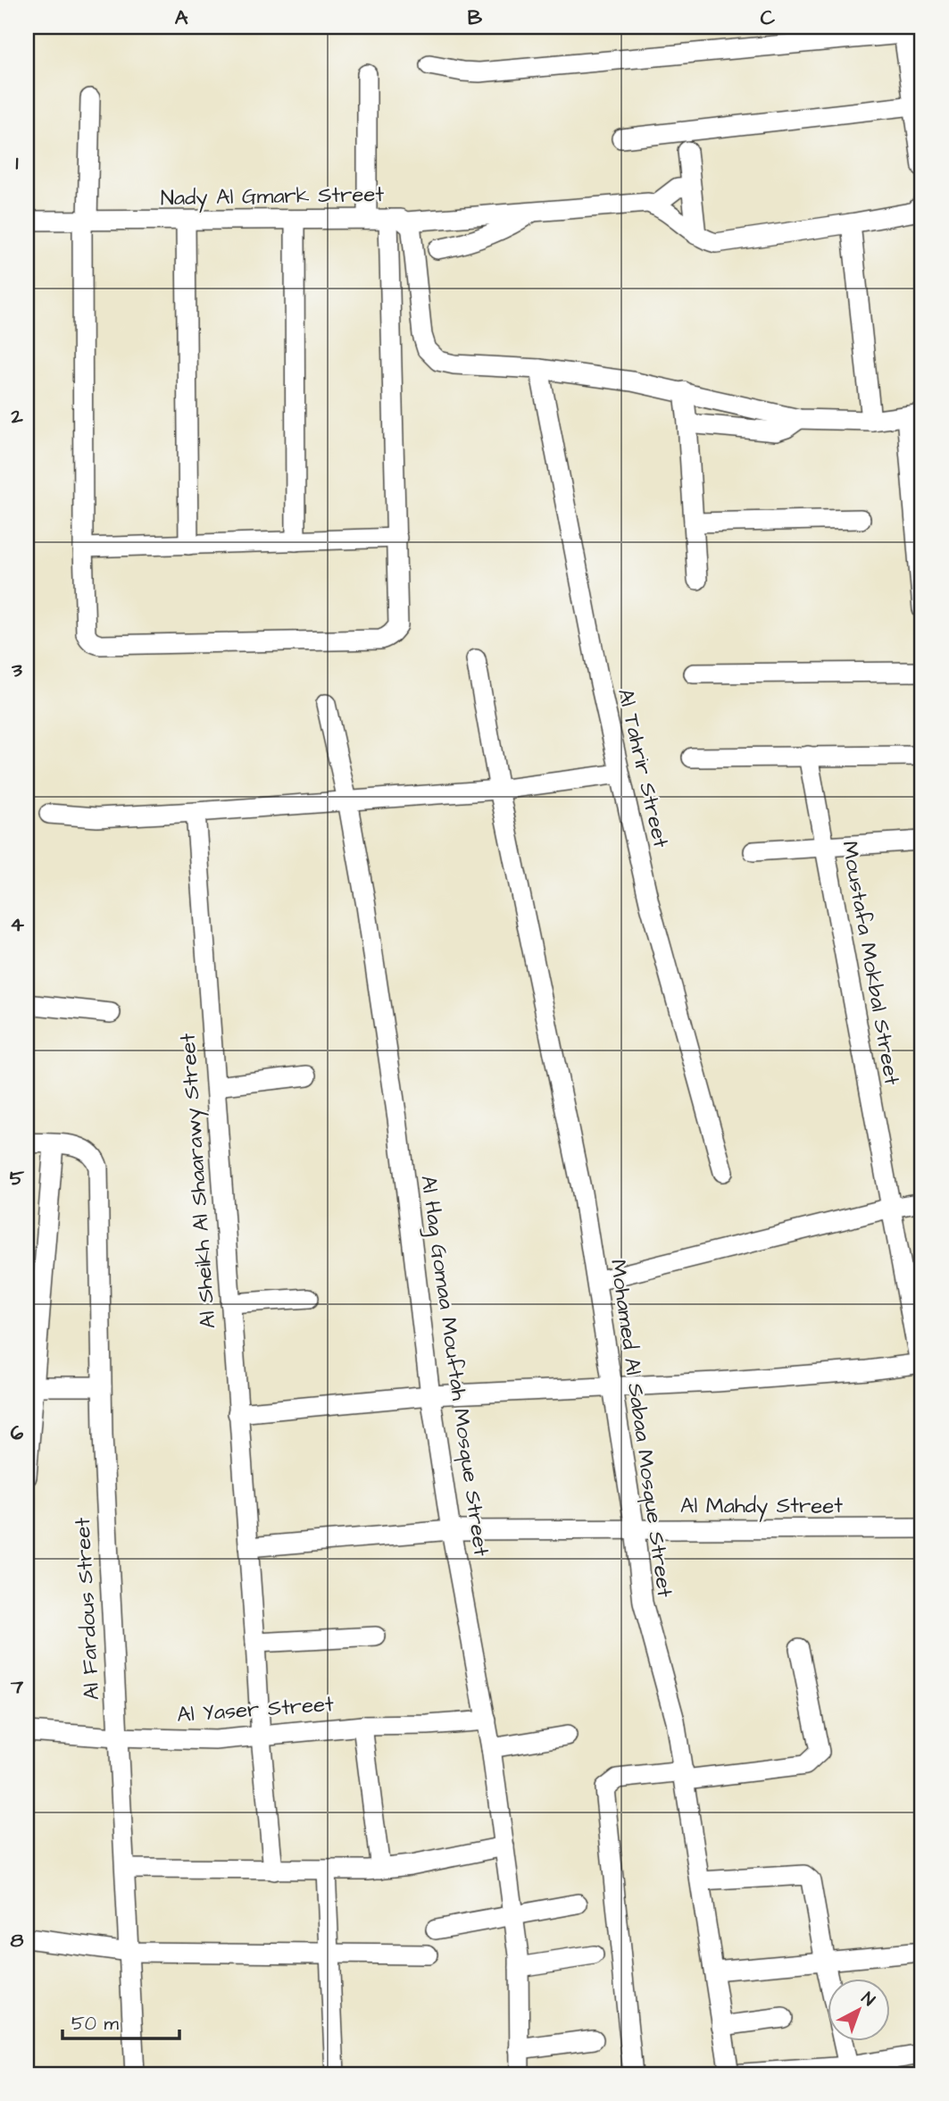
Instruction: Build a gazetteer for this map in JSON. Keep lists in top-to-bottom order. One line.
{"streets":{"street":["Nady Al Gmark Street","Al Tahrir Street","Moustafa Mokbal Street","Al Sheikh Al Shaarawy Street","Al Hag Gomaa Mouftah Mosque Street","Mohamed Al Sabaa Mosque Street","Al Mahdy Street","Al Fardous Street","Al Yaser Street"]},"crossings":[["Nady Al Gmark Street","Al Tahrir Street"],["Al Sheikh Al Shaarawy Street","Al Yaser Street"],["Al Hag Gomaa Mouftah Mosque Street","Al Mahdy Street"],["Al Hag Gomaa Mouftah Mosque Street","Al Yaser Street"],["Mohamed Al Sabaa Mosque Street","Al Mahdy Street"],["Al Fardous Street","Al Yaser Street"]],"scale_bar":"50 m","north":"top right","grid":{"columns":["A","B","C"],"rows":["1","2","3","4","5","6","7","8"]}}
